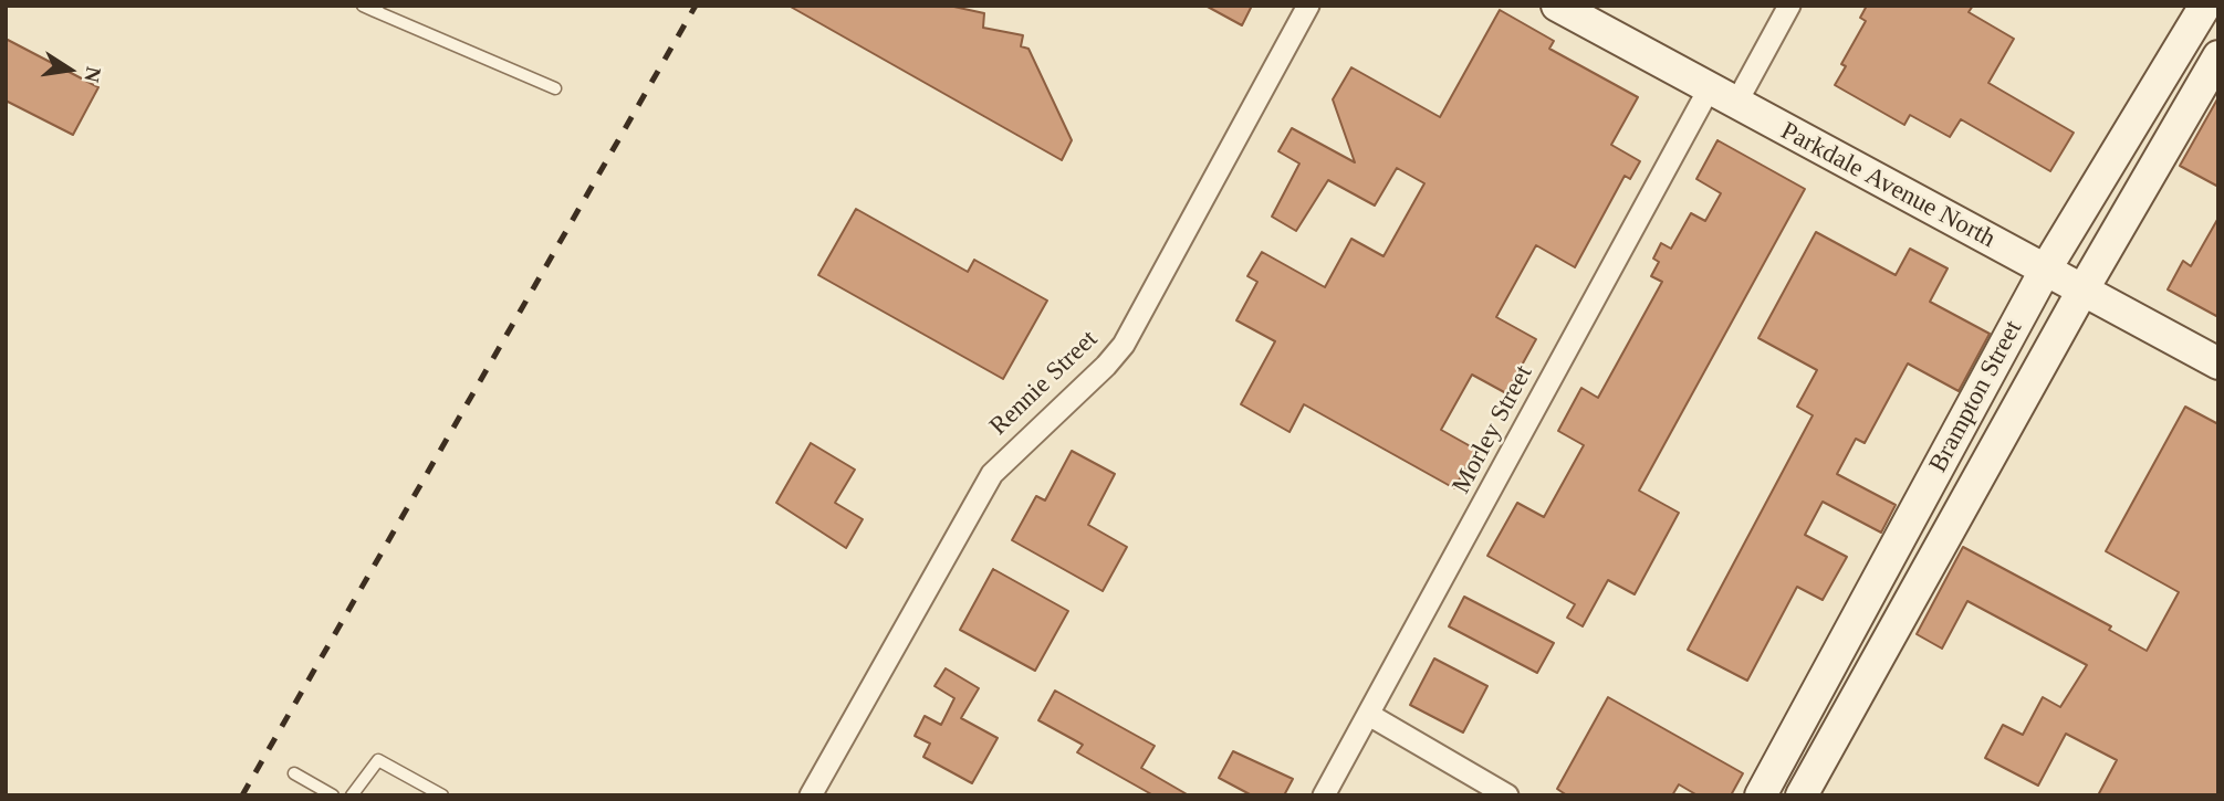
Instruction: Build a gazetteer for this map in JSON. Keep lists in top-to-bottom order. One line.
{"streets":{"street":["Parkdale Avenue North","Rennie Street","Brampton Street","Morley Street"]},"crossings":[["Parkdale Avenue North","Brampton Street"],["Parkdale Avenue North","Morley Street"]],"north":"right"}
